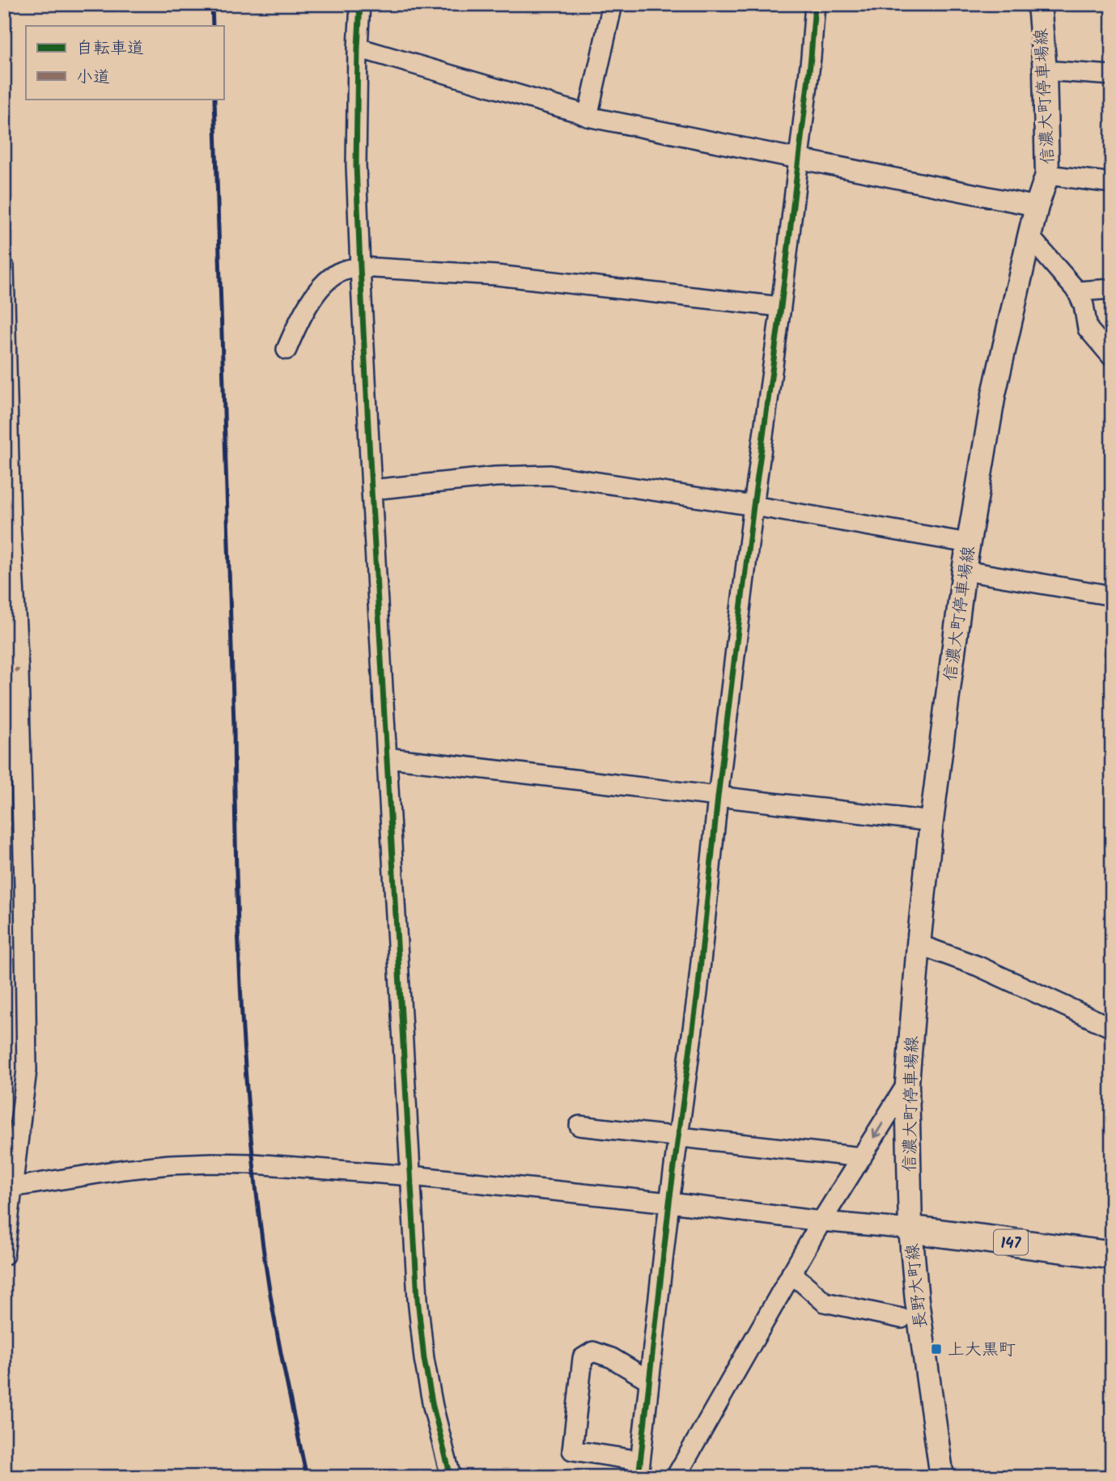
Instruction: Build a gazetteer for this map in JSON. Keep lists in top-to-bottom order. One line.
{"streets":{"highway":["147"],"main road":["信濃大町停車場線","長野大町線"]},"crossings":[["信濃大町停車場線","147"],["信濃大町停車場線","長野大町線"],["147","長野大町線"]],"places":{"transit":["上大黒町"]},"legend":["自転車道","小道"]}
